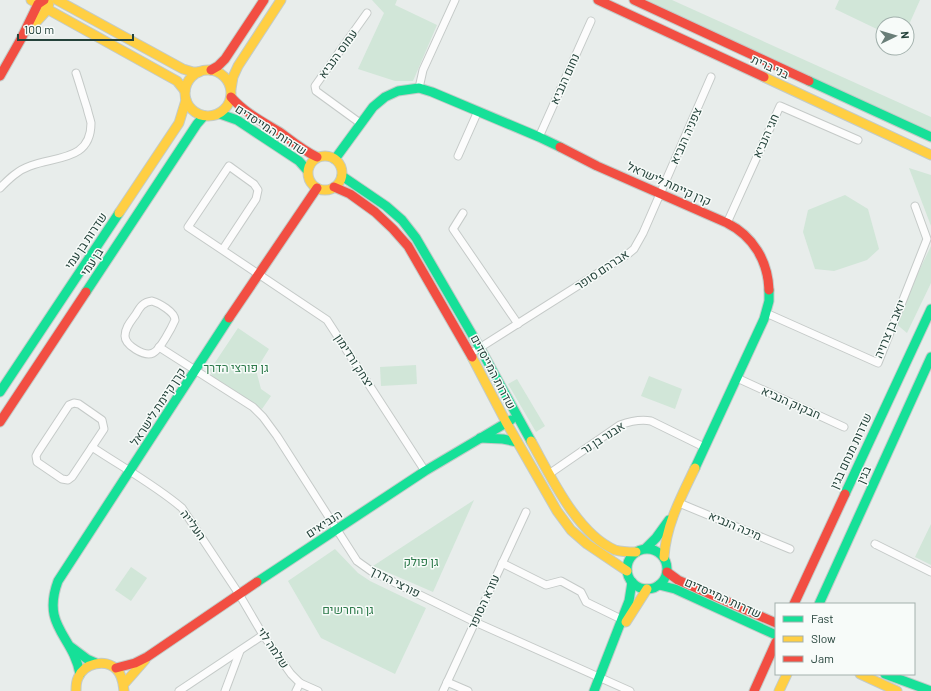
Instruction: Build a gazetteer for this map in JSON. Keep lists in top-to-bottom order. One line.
{"streets":{"street":["עמוס הנביא","בני ברית","נחום הנביא","שדרות המייסדים","צפניה הנביא","חגי הנביא","קרן קיימת לישראל","שדרות בן עמי","בן עמי","אברהם סופר","יואב בן צרויה","יצחק ורדימון","חבקוק הנביא","אבנר בן נר","שדרות מנחם בגין","בגין","הנביאים","העלייה","מיכה הנביא","פורצי הדרך","עזרא הסופר","שלמה לוי"]},"crossings":[["עמוס הנביא","קרן קיימת לישראל"],["נחום הנביא","קרן קיימת לישראל"],["שדרות המייסדים","קרן קיימת לישראל"],["שדרות המייסדים","שדרות בן עמי"],["שדרות המייסדים","בן עמי"],["שדרות המייסדים","אברהם סופר"],["שדרות המייסדים","אבנר בן נר"],["שדרות המייסדים","הנביאים"],["שדרות המייסדים","מיכה הנביא"],["צפניה הנביא","קרן קיימת לישראל"],["צפניה הנביא","אברהם סופר"],["חגי הנביא","קרן קיימת לישראל"],["קרן קיימת לישראל","אברהם סופר"],["קרן קיימת לישראל","יואב בן צרויה"],["קרן קיימת לישראל","יצחק ורדימון"],["קרן קיימת לישראל","חבקוק הנביא"],["קרן קיימת לישראל","אבנר בן נר"],["קרן קיימת לישראל","הנביאים"],["קרן קיימת לישראל","העלייה"],["קרן קיימת לישראל","מיכה הנביא"],["קרן קיימת לישראל","פורצי הדרך"],["שדרות בן עמי","בן עמי"],["יצחק ורדימון","הנביאים"],["אבנר בן נר","מיכה הנביא"],["הנביאים","העלייה"],["הנביאים","פורצי הדרך"],["הנביאים","שלמה לוי"],["העלייה","שלמה לוי"],["פורצי הדרך","עזרא הסופר"]],"parks":["גן פורצי הדרך","גן פולק","גן החרשים"],"legend":["Fast","Slow","Jam"],"scale_bar":"100 m","north":"right"}
